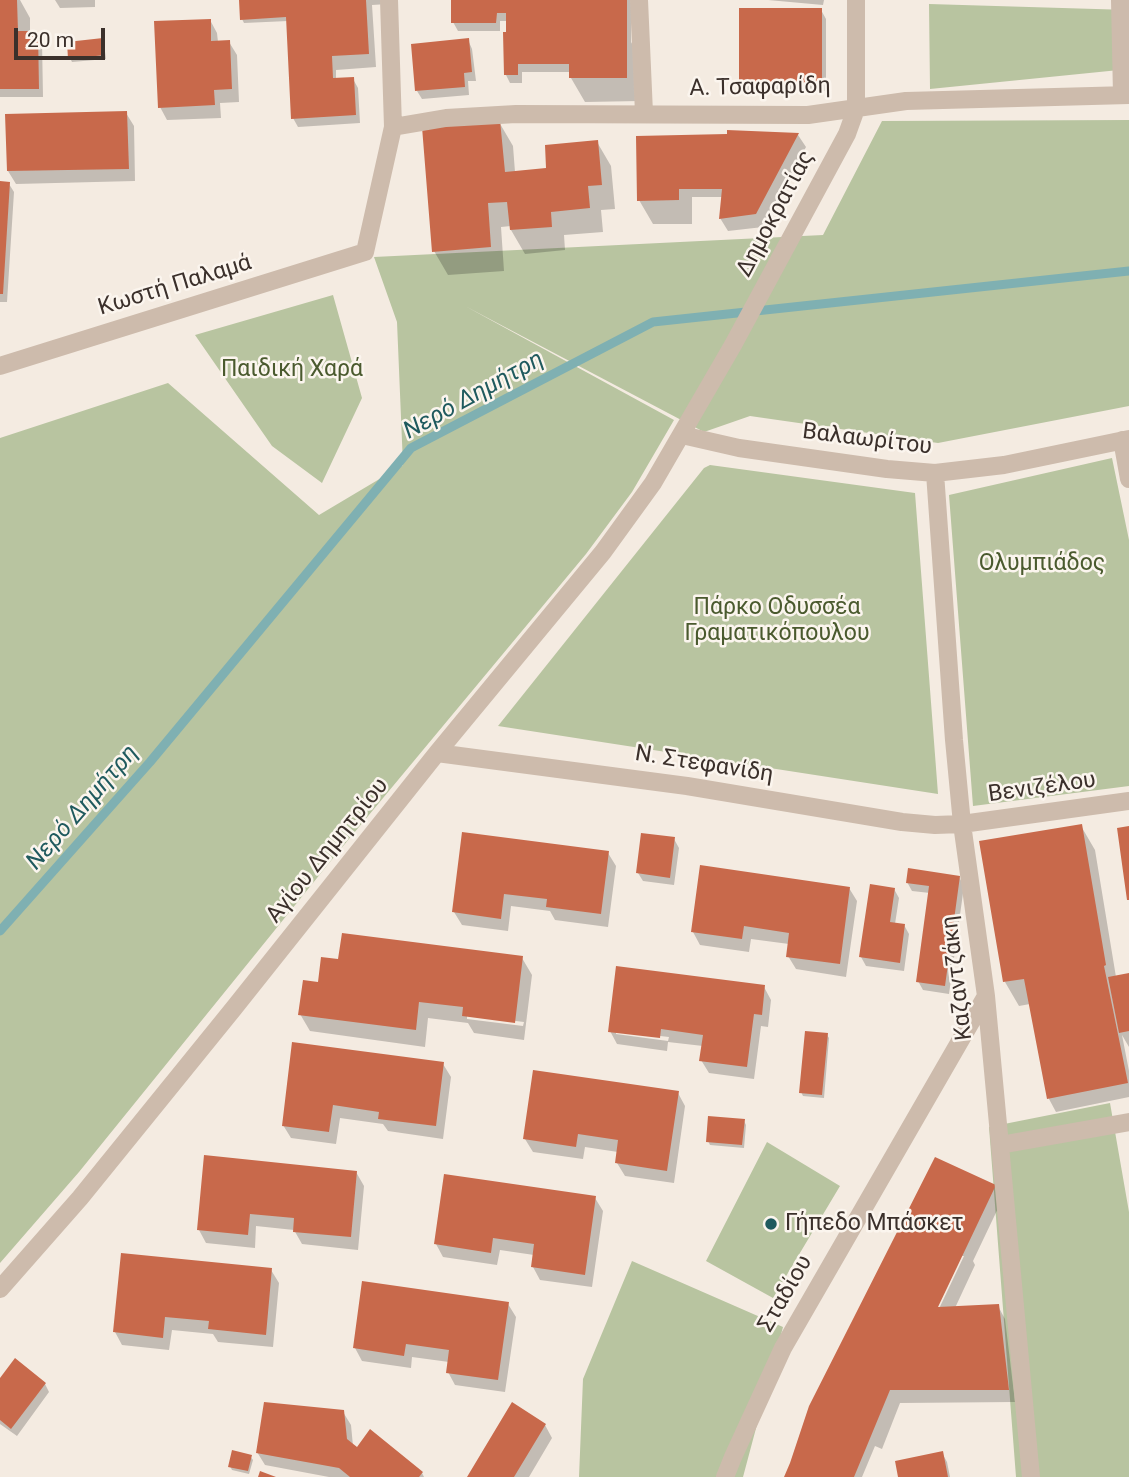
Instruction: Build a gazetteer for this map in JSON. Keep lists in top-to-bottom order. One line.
{"streets":{"street":["Α. Τσαφαρίδη","Δημοκρατίας","Κωστή Παλαμά","Βαλαωρίτου","Ν. Στεφανίδη","Βενιζέλου","Αγίου Δημητρίου","Καζαντζάκη","Σταδίου"]},"crossings":[["Α. Τσαφαρίδη","Δημοκρατίας"],["Α. Τσαφαρίδη","Κωστή Παλαμά"],["Δημοκρατίας","Βαλαωρίτου"],["Δημοκρατίας","Αγίου Δημητρίου"],["Βαλαωρίτου","Αγίου Δημητρίου"],["Βαλαωρίτου","Καζαντζάκη"],["Ν. Στεφανίδη","Βενιζέλου"],["Ν. Στεφανίδη","Αγίου Δημητρίου"],["Ν. Στεφανίδη","Καζαντζάκη"],["Βενιζέλου","Καζαντζάκη"],["Καζαντζάκη","Σταδίου"]],"water":["Νερό Δημήτρη"],"parks":["Παιδική Χαρά","Ολυμπιάδος","Πάρκο Οδυσσέα Γραματικόπουλου"],"places":["Γήπεδο Μπάσκετ"],"scale_bar":"20 m"}
